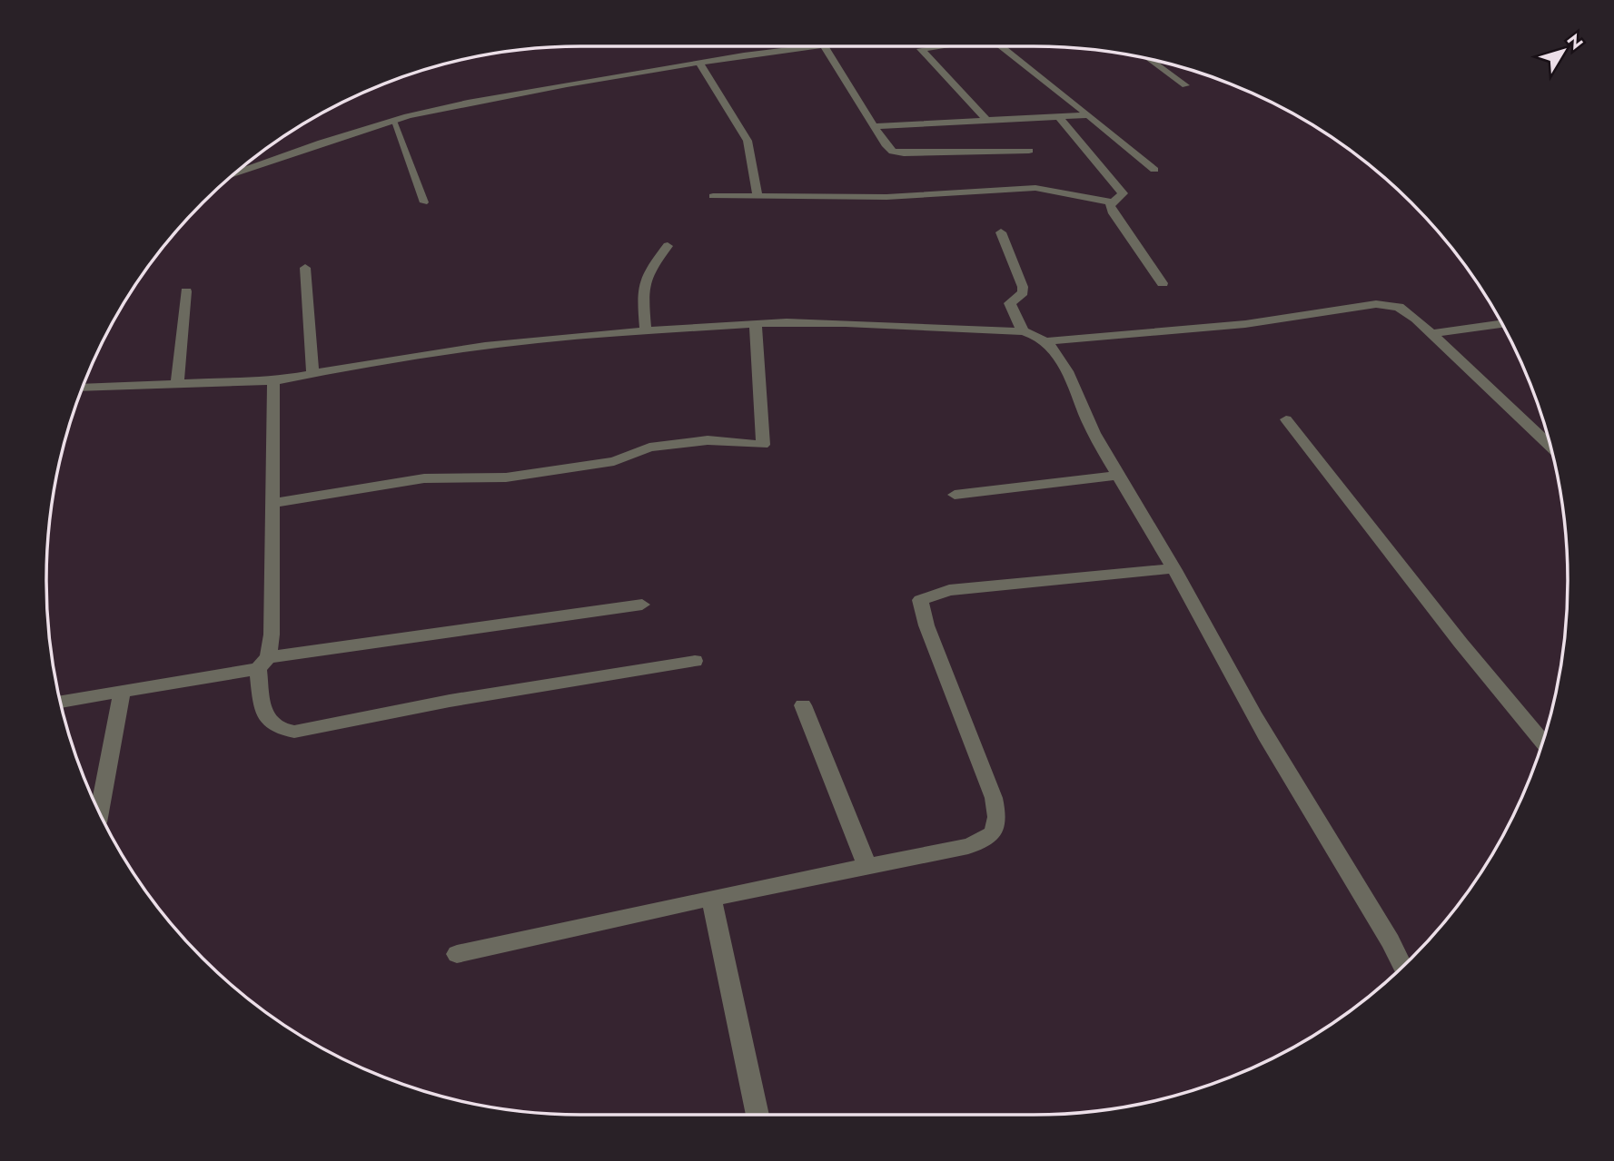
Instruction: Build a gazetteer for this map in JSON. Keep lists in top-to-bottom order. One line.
{"north":"top right"}
